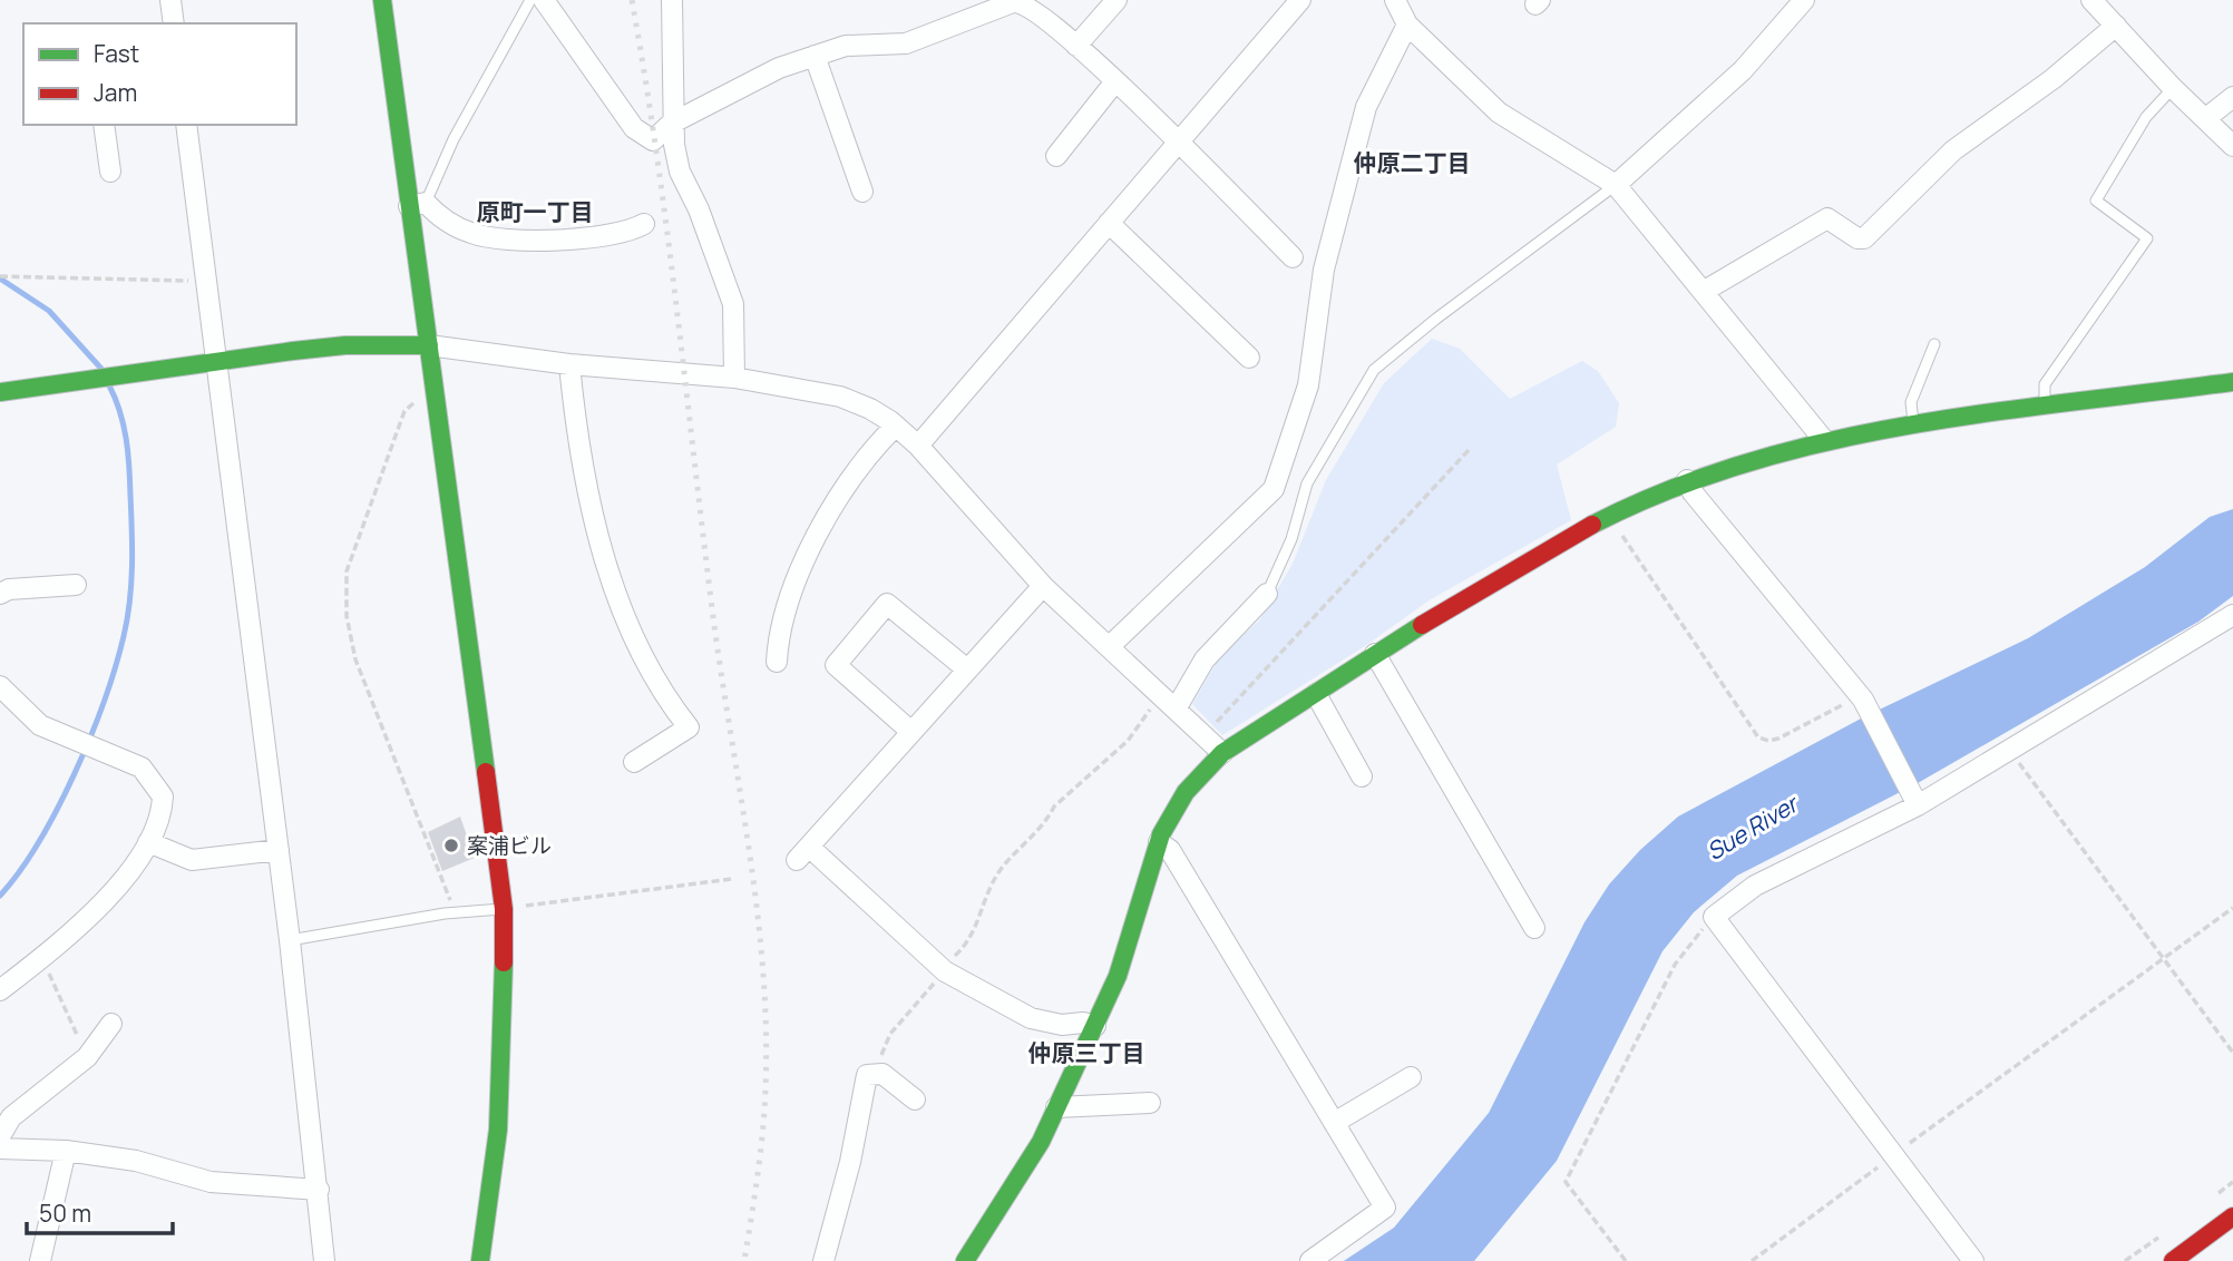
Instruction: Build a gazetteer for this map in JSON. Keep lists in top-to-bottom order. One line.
{"districts":["仲原二丁目","原町一丁目","仲原三丁目"],"water":["Sue River"],"places":["案浦ビル"],"legend":["Fast","Jam"],"scale_bar":"50 m"}
